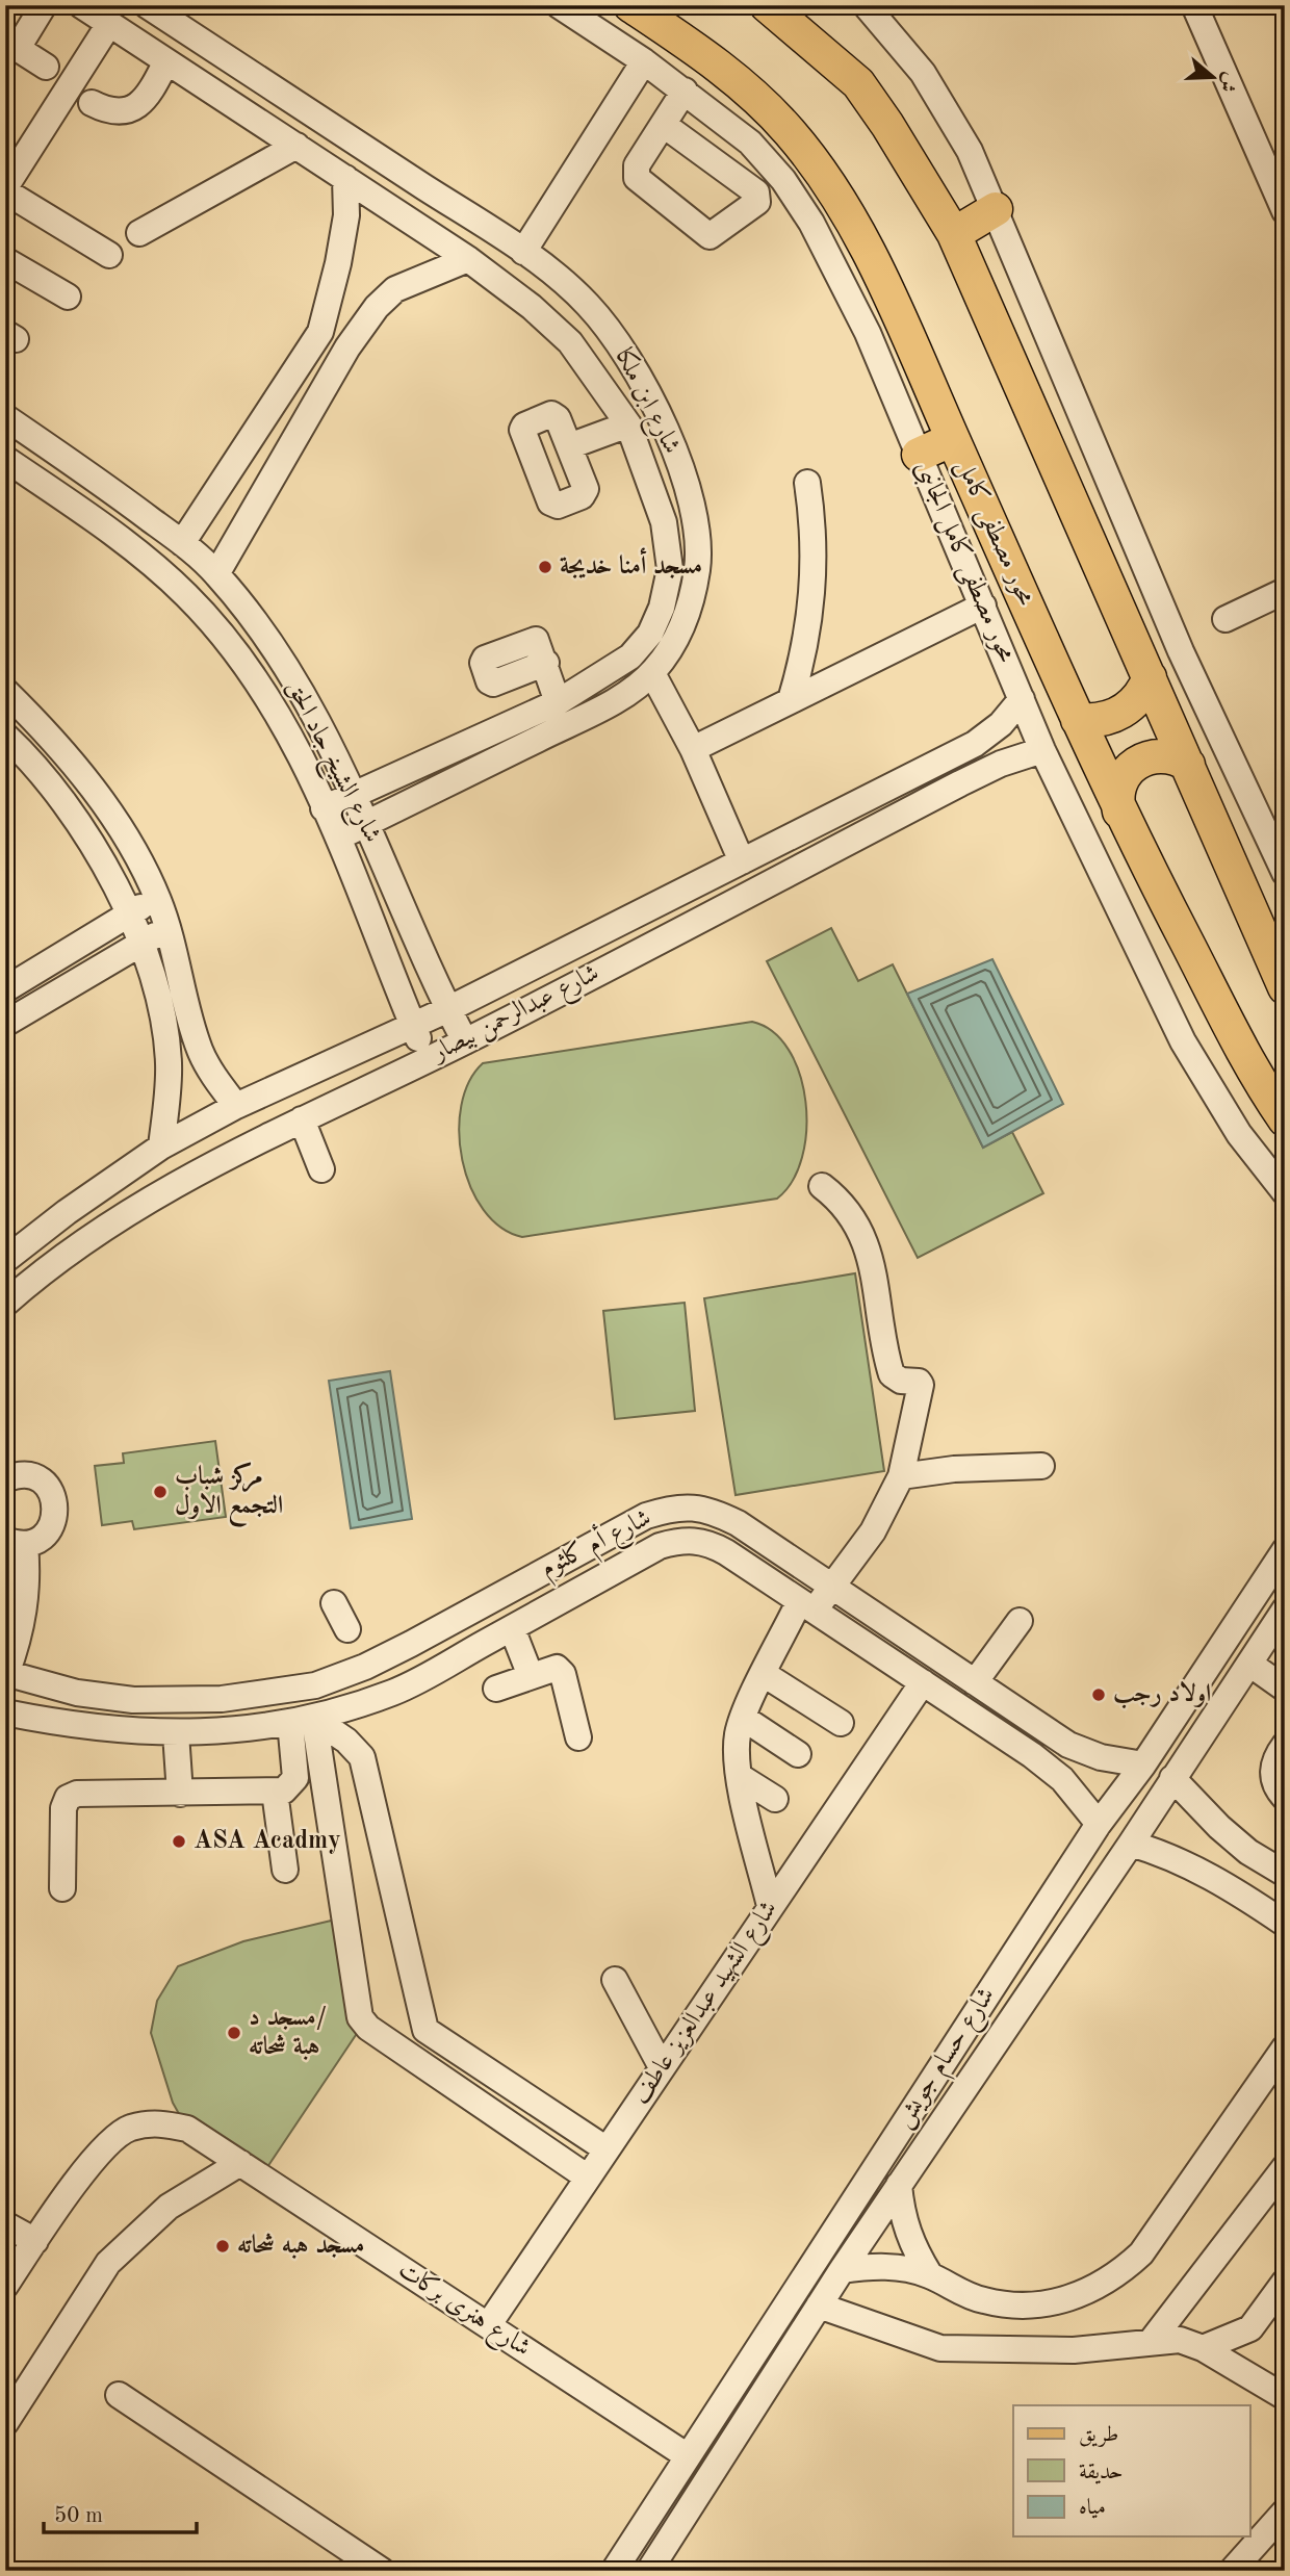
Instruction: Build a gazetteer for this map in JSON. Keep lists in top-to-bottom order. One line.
{"streets":{"main road":["محور مصطفى كامل"],"street":["شارع ابن ملكا","محور مصطفى كامل الجانبى","شارع الشيخ جاد الحق","شارع عبدالرحمن بيصار","شارع أم كلثوم","شارع الشهيد عبدالعزيز عاطف","شارع حسام جويش","شارع هنرى بركات"]},"crossings":[["شارع ابن ملكا","شارع الشيخ جاد الحق"],["محور مصطفى كامل الجانبى","شارع عبدالرحمن بيصار"],["شارع الشيخ جاد الحق","شارع عبدالرحمن بيصار"],["شارع أم كلثوم","شارع الشهيد عبدالعزيز عاطف"],["شارع أم كلثوم","شارع حسام جويش"],["شارع الشهيد عبدالعزيز عاطف","شارع هنرى بركات"],["شارع حسام جويش","شارع هنرى بركات"]],"places":["مسجد أمنا خديجة","مركز شباب التجمع الاول","اولاد رجب","ASA Acadmy","مسجد د/ هبة شحاته","مسجد هبه شحاته"],"legend":["طريق","حديقة","مياه"],"scale_bar":"50 m","north":"right"}
